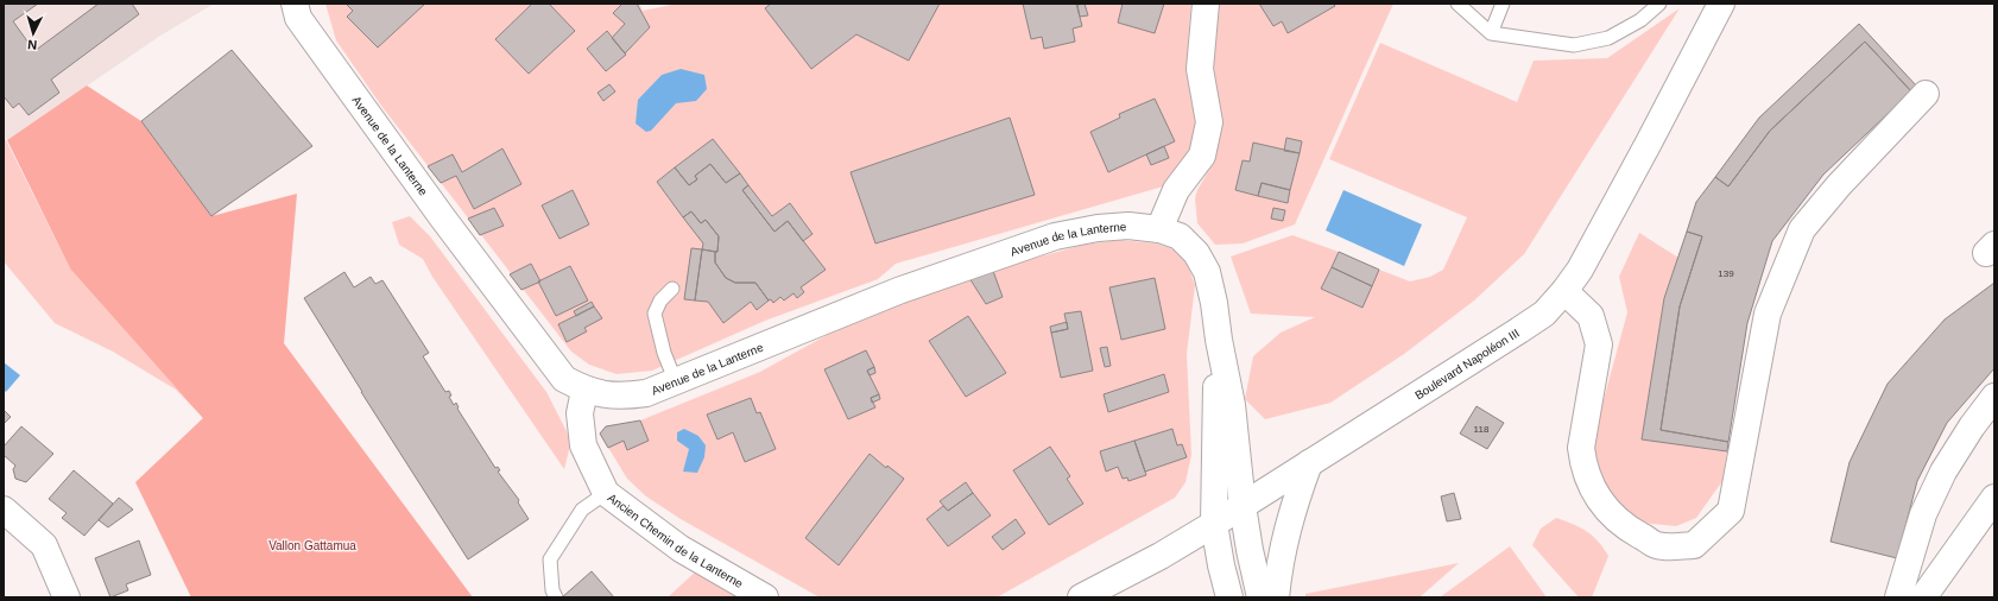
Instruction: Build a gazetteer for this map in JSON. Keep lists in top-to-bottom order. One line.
{"streets":{"street":["Avenue de la Lanterne","Boulevard Napoléon III","Ancien Chemin de la Lanterne"]},"crossings":[["Avenue de la Lanterne","Boulevard Napoléon III"],["Avenue de la Lanterne","Ancien Chemin de la Lanterne"]],"parks":["Vallon Gattamua"],"house_numbers":["139","118"],"north":"bottom"}
